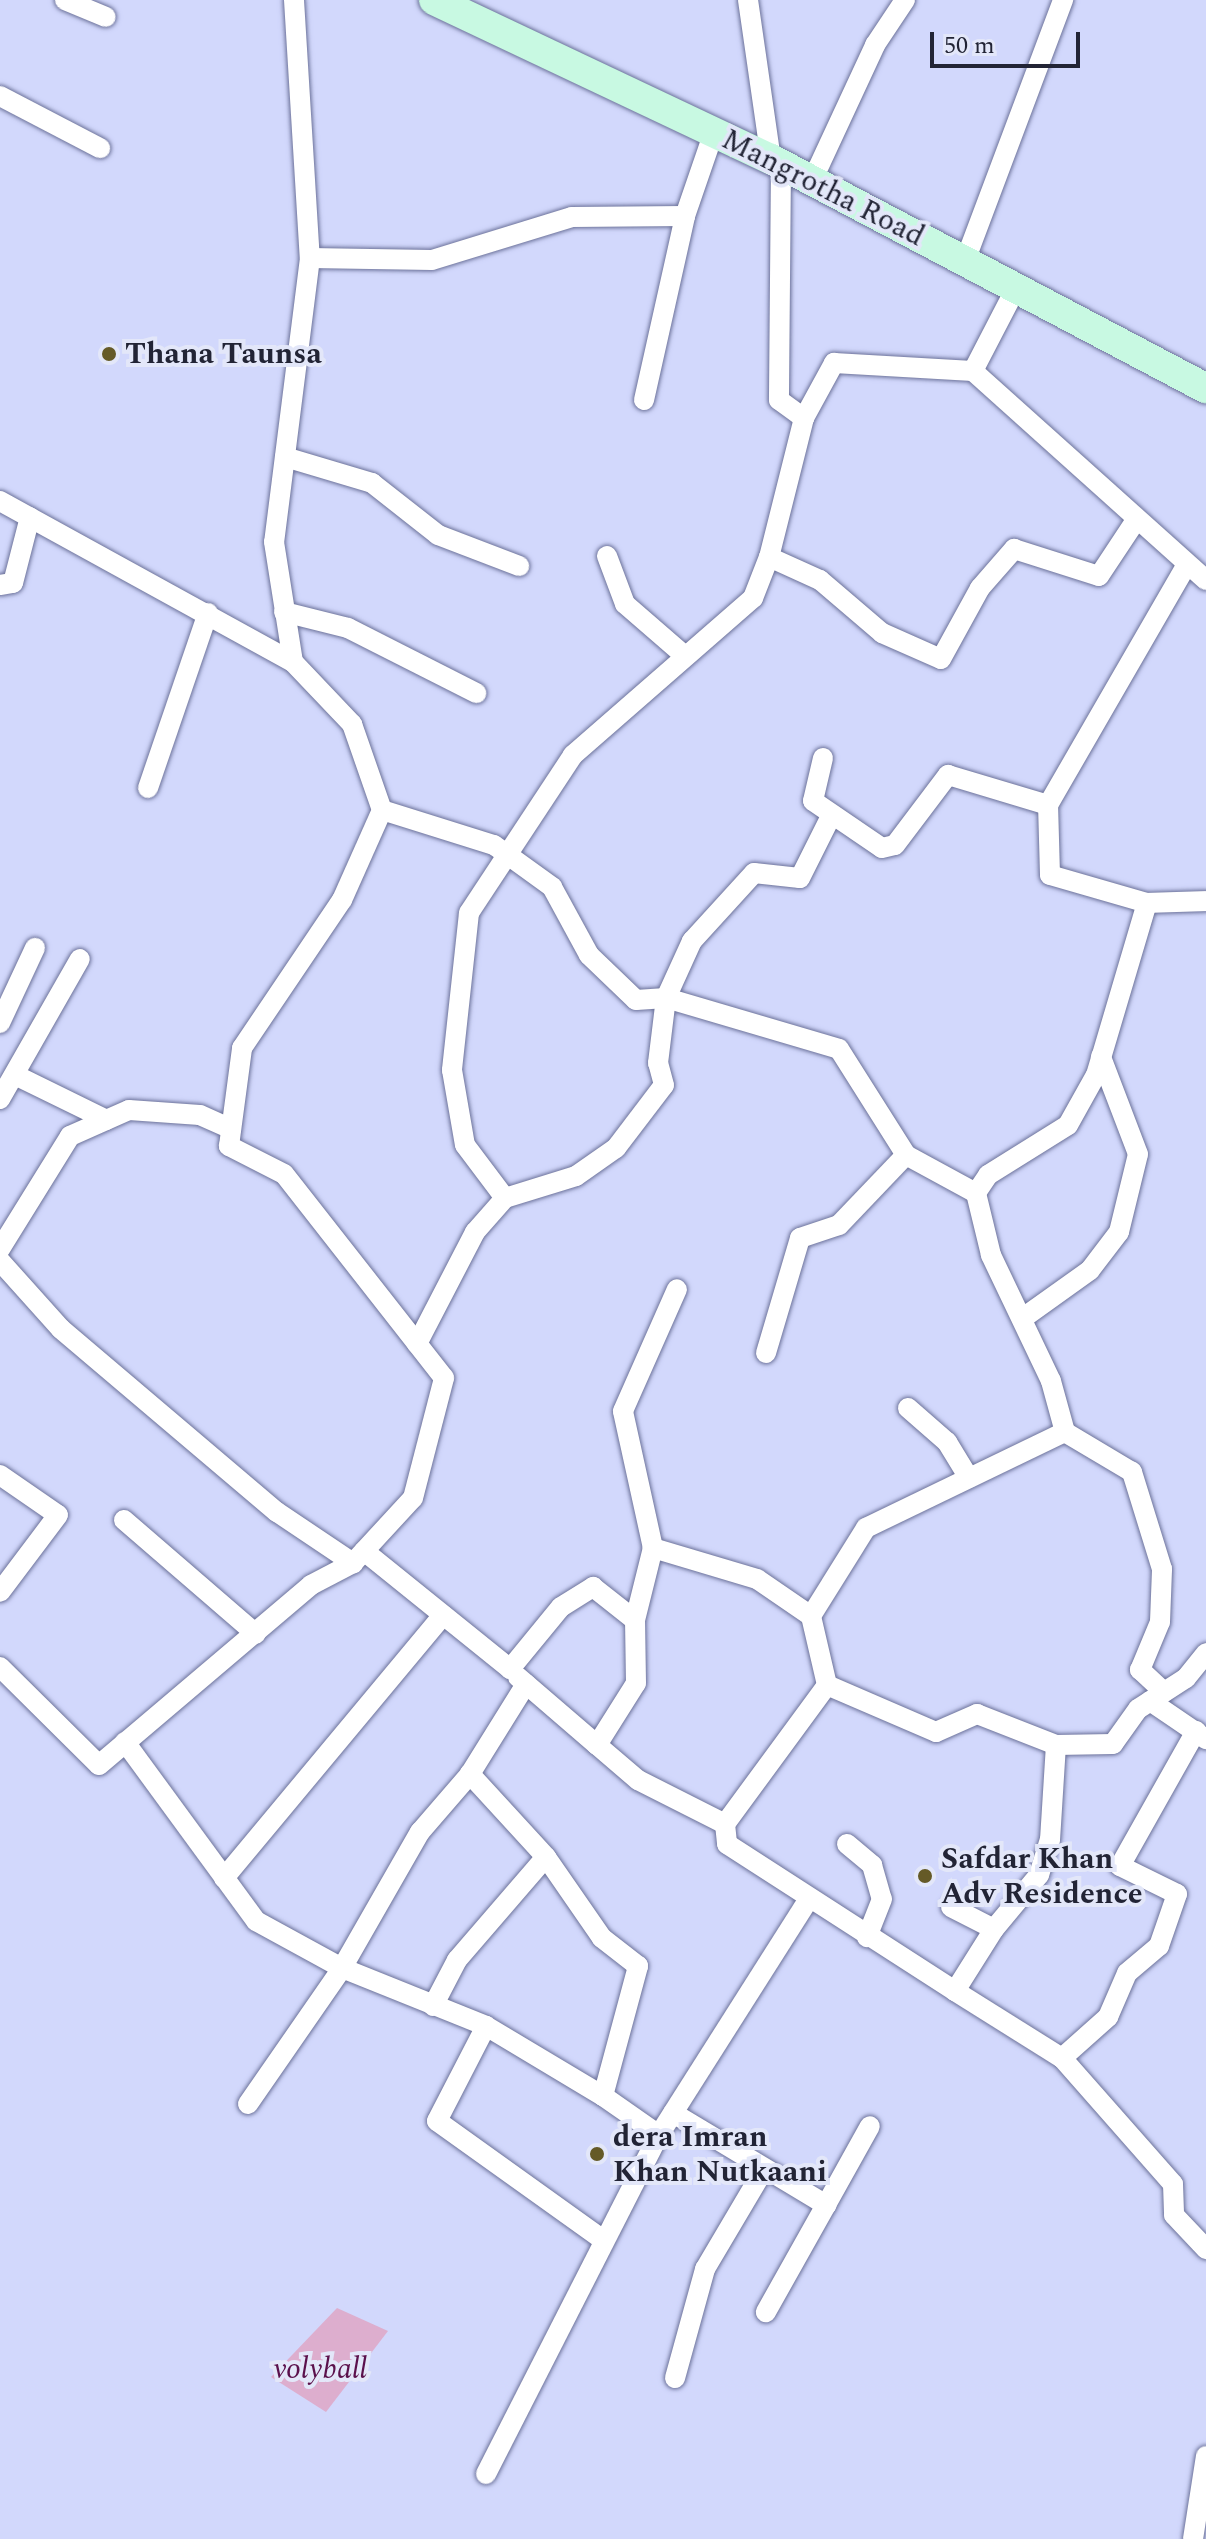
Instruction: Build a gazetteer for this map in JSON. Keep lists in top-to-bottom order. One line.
{"streets":{"main road":["Mangrotha Road"]},"parks":["volyball"],"places":["Thana Taunsa","Safdar Khan Adv Residence","dera Imran Khan Nutkaani"],"scale_bar":"50 m"}
